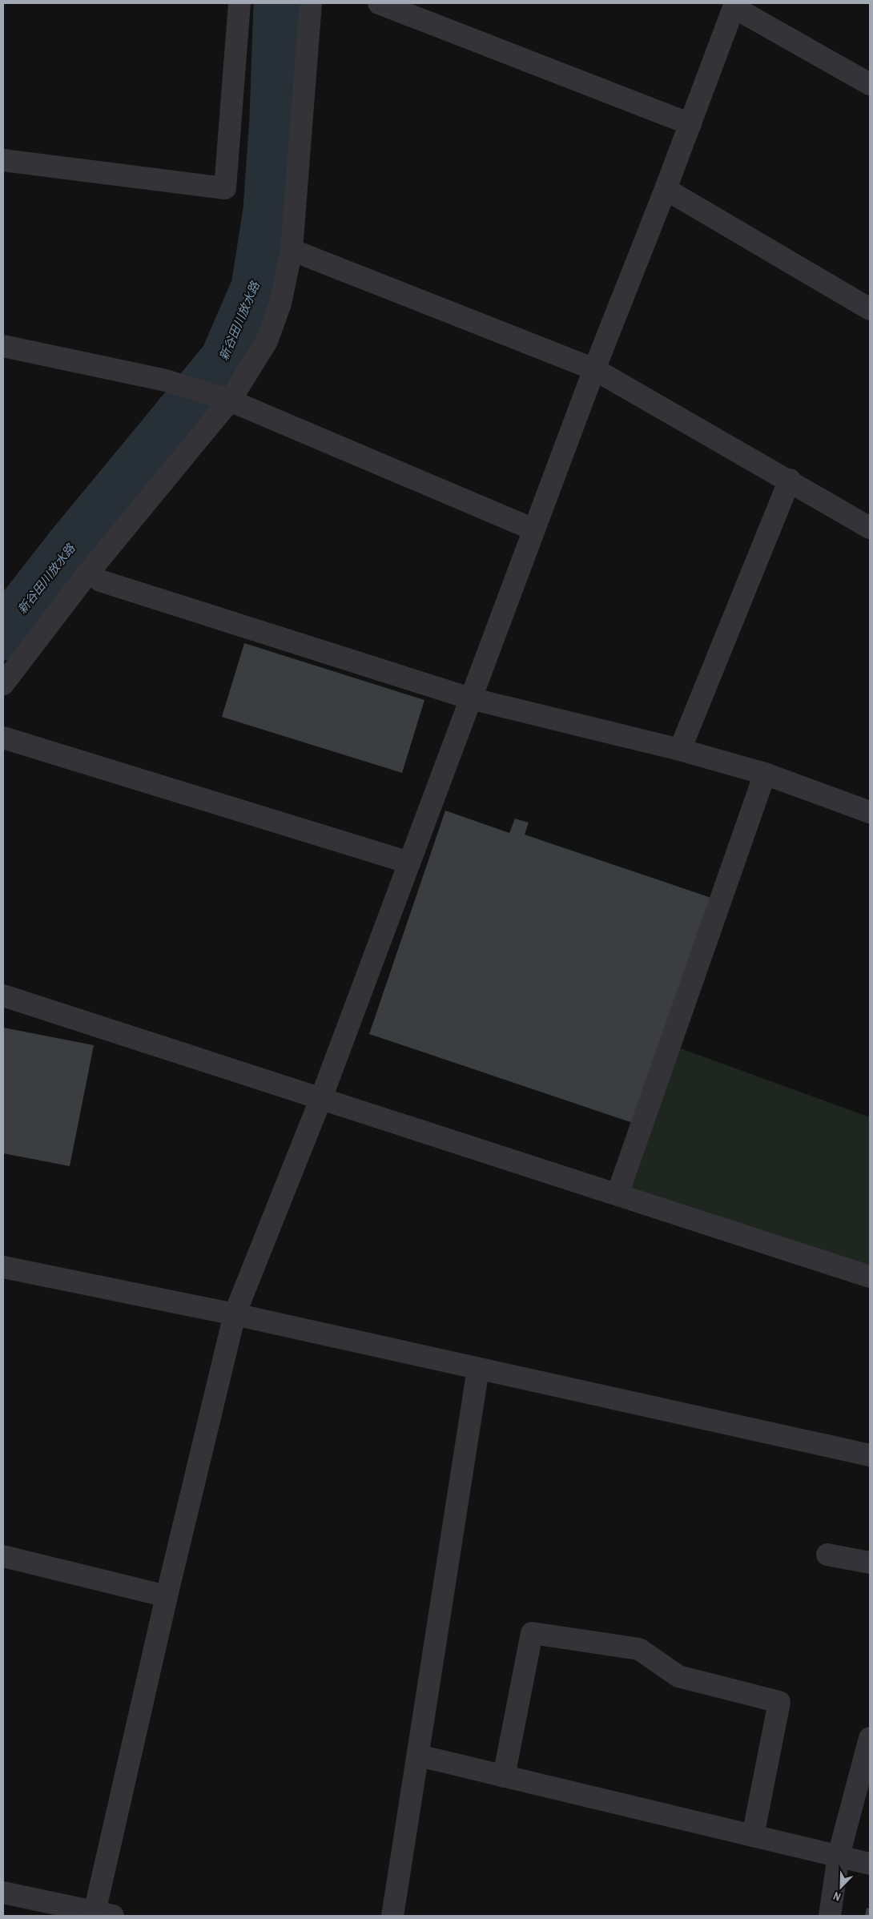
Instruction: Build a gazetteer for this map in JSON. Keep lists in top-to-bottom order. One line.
{"water":["新谷田川放水路"],"north":"bottom left"}
